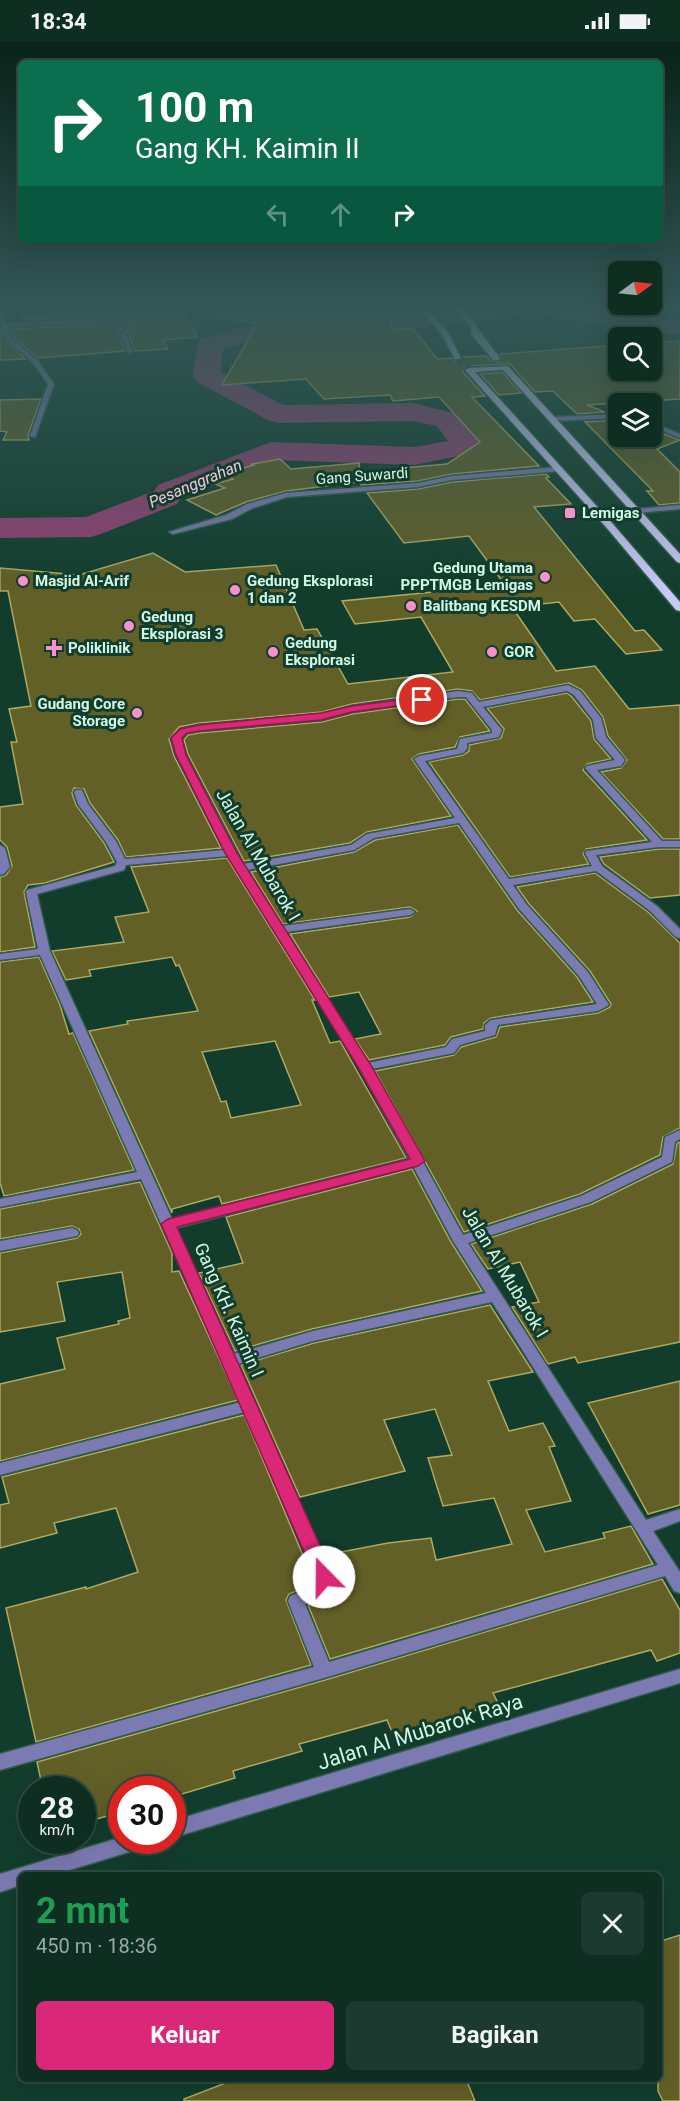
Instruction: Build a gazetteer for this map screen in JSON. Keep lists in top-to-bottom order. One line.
{"streets":{"street":["Gang Suwardi","Jalan Al Mubarok I","Gang KH. Kaimin I","Jalan Al Mubarok Raya"]},"water":["Pesanggrahan"],"places":{"transit":["Lemigas"],"other":["Gedung Utama PPPTMGB Lemigas","Masjid Al-Arif","Gedung Eksplorasi 1 dan 2","Balitbang KESDM","Gedung Eksplorasi 3","Gedung Eksplorasi","GOR","Gudang Core Storage"],"health":["Poliklinik"]},"north":"right","page":{"status":"18:34","turn":["100 m","Gang KH. Kaimin II"],"speed":"28 km/h","limit":"30","heading":["2 mnt","450 m · 18:36"],"buttons":["Keluar","Bagikan"]}}
